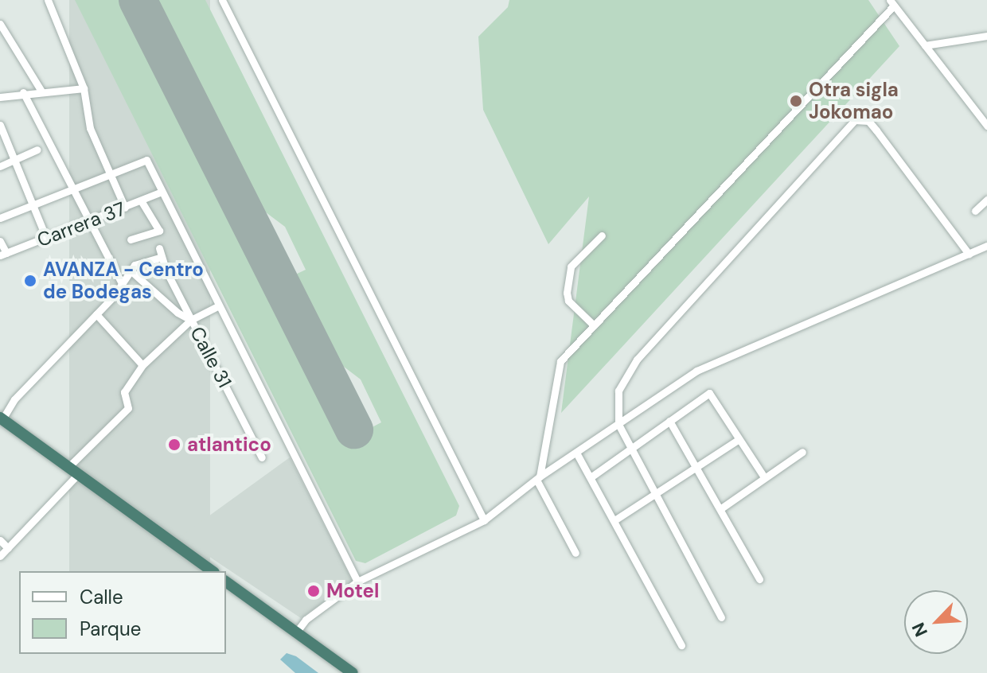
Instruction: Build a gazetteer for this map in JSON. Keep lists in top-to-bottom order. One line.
{"streets":{"street":["Carrera 37","Calle 31"]},"places":["Otra sigla Jokomao","AVANZA - Centro de Bodegas","atlantico","Motel"],"legend":["Calle","Parque"],"north":"bottom left"}
